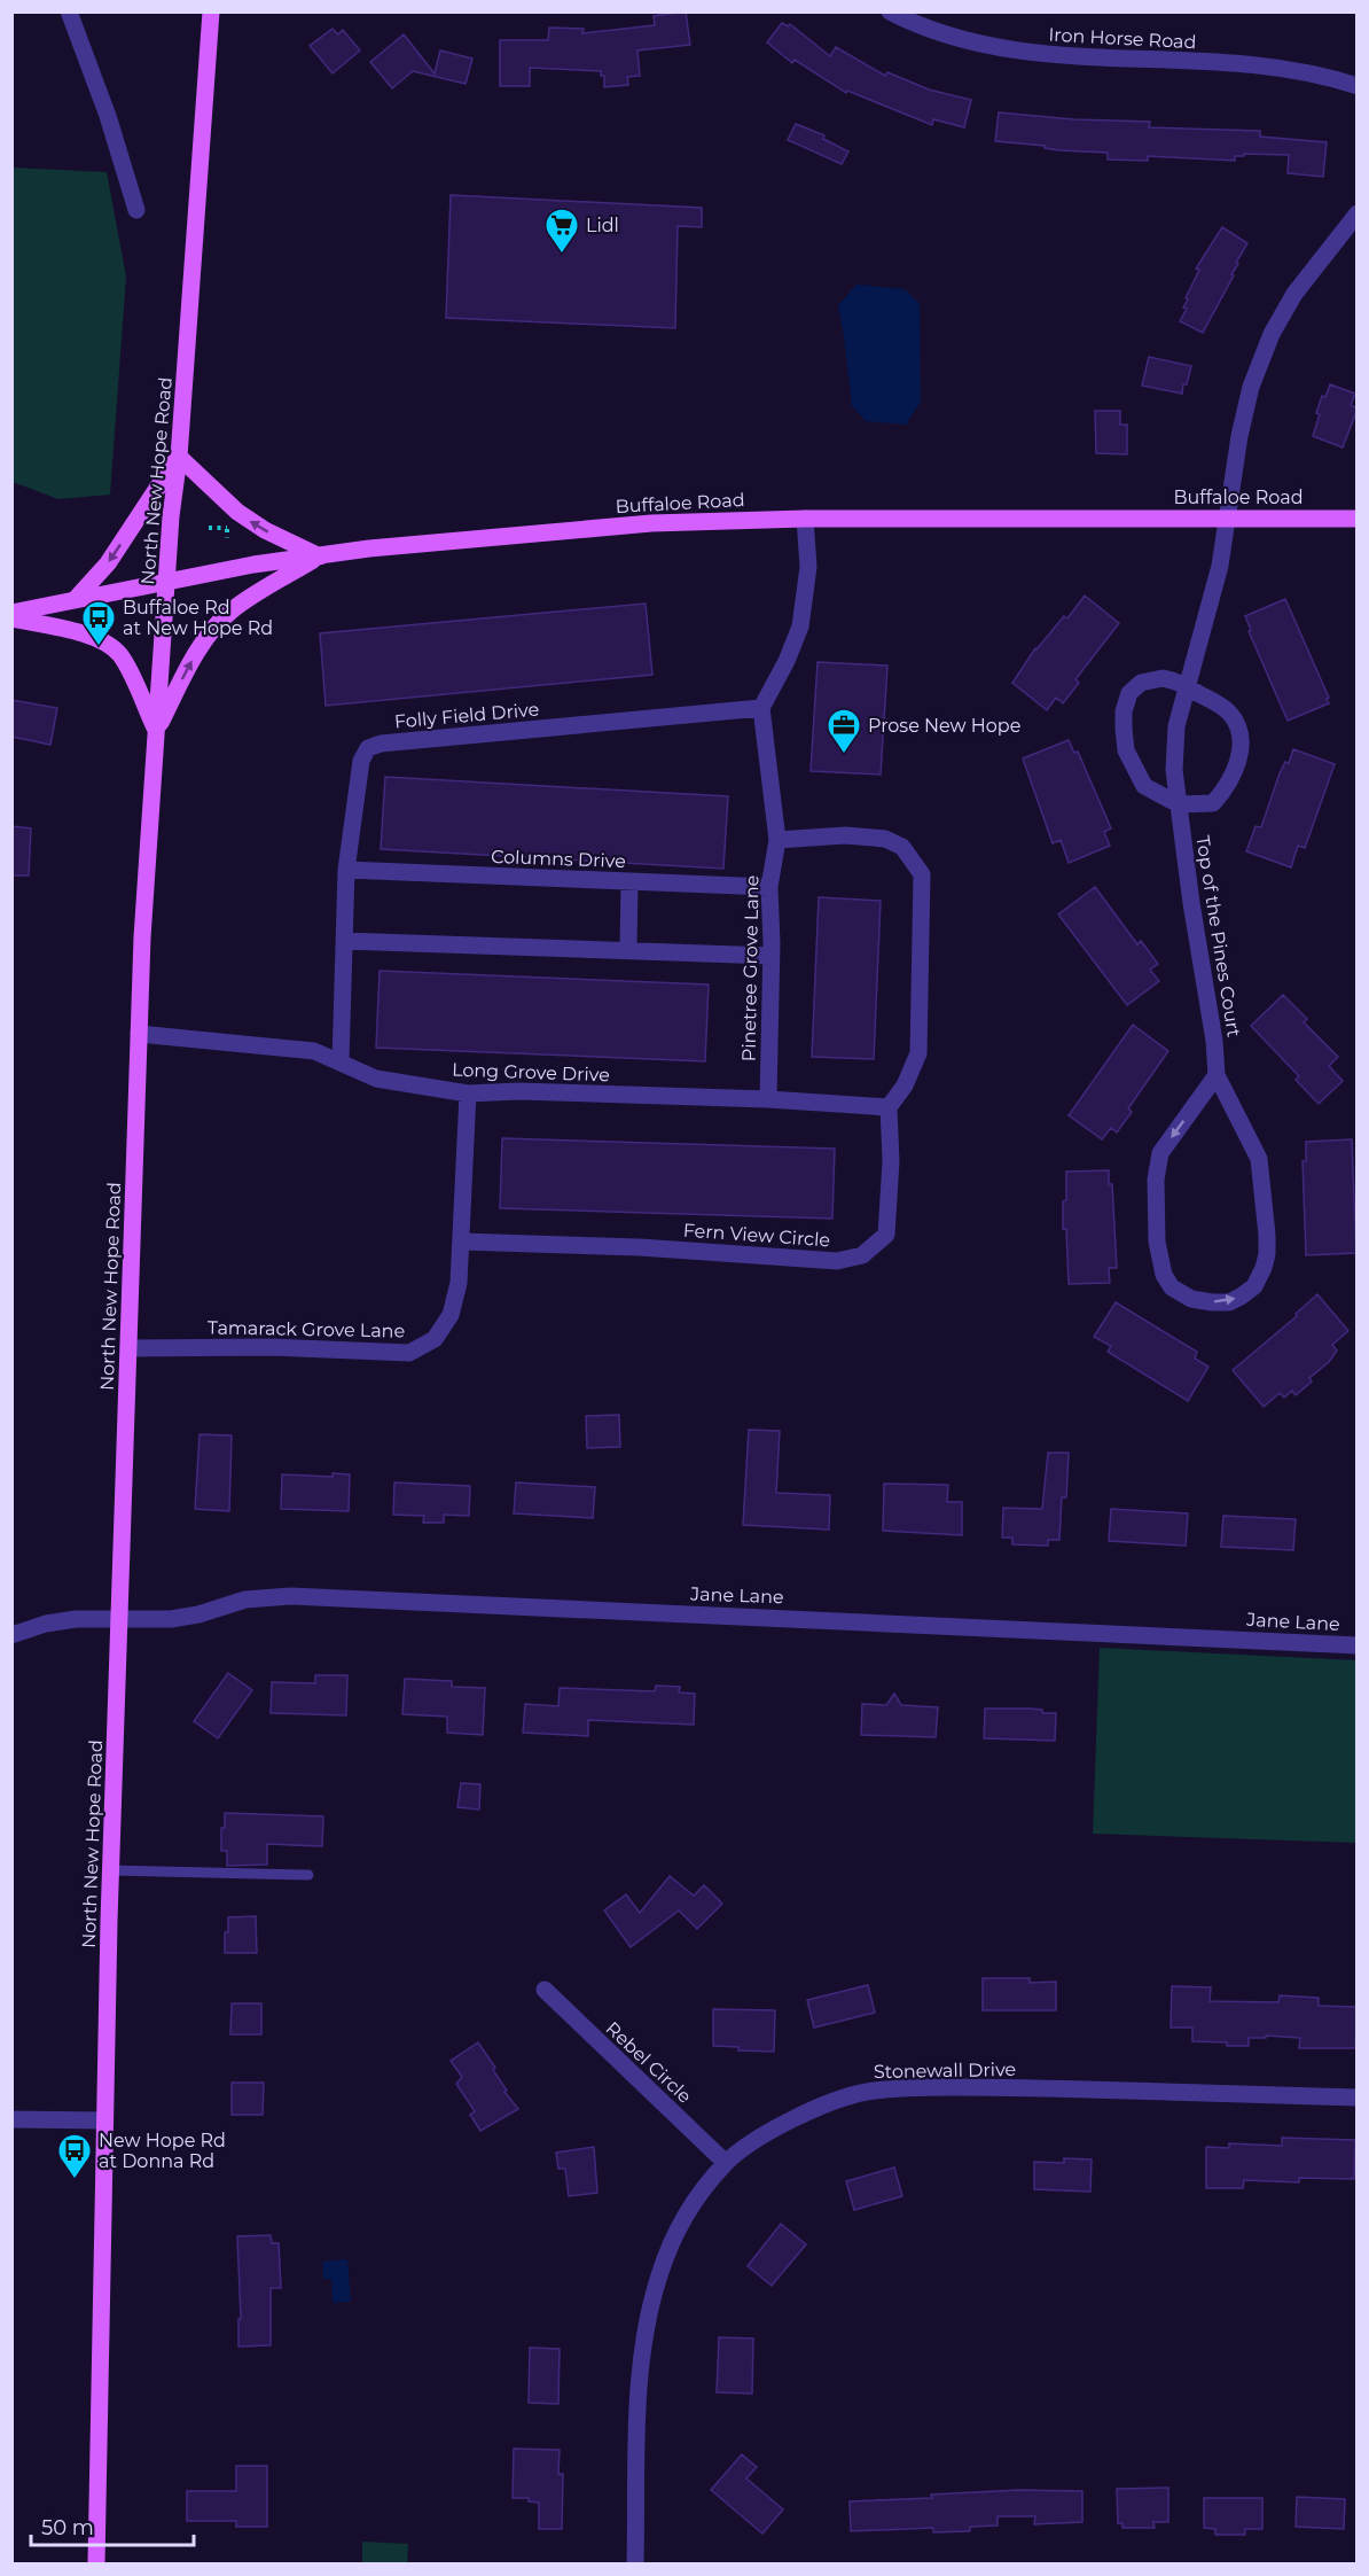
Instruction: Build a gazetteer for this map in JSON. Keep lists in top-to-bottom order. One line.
{"streets":{"main road":["North New Hope Road","Buffaloe Road"],"street":["Iron Horse Road","Folly Field Drive","Columns Drive","Top of the Pines Court","Pinetree Grove Lane","Long Grove Drive","Fern View Circle","Tamarack Grove Lane","Jane Lane","Rebel Circle","Stonewall Drive"]},"crossings":[["North New Hope Road","Buffaloe Road"],["North New Hope Road","Long Grove Drive"],["North New Hope Road","Tamarack Grove Lane"],["North New Hope Road","Jane Lane"],["Buffaloe Road","Top of the Pines Court"],["Folly Field Drive","Columns Drive"],["Folly Field Drive","Pinetree Grove Lane"],["Folly Field Drive","Long Grove Drive"],["Columns Drive","Pinetree Grove Lane"],["Pinetree Grove Lane","Long Grove Drive"],["Long Grove Drive","Fern View Circle"],["Long Grove Drive","Tamarack Grove Lane"],["Fern View Circle","Tamarack Grove Lane"],["Rebel Circle","Stonewall Drive"]],"places":{"supermarket":["Lidl"],"bus stop":["Buffaloe Rd at New Hope Rd","New Hope Rd at Donna Rd"],"office":["Prose New Hope"]},"scale_bar":"50 m"}
